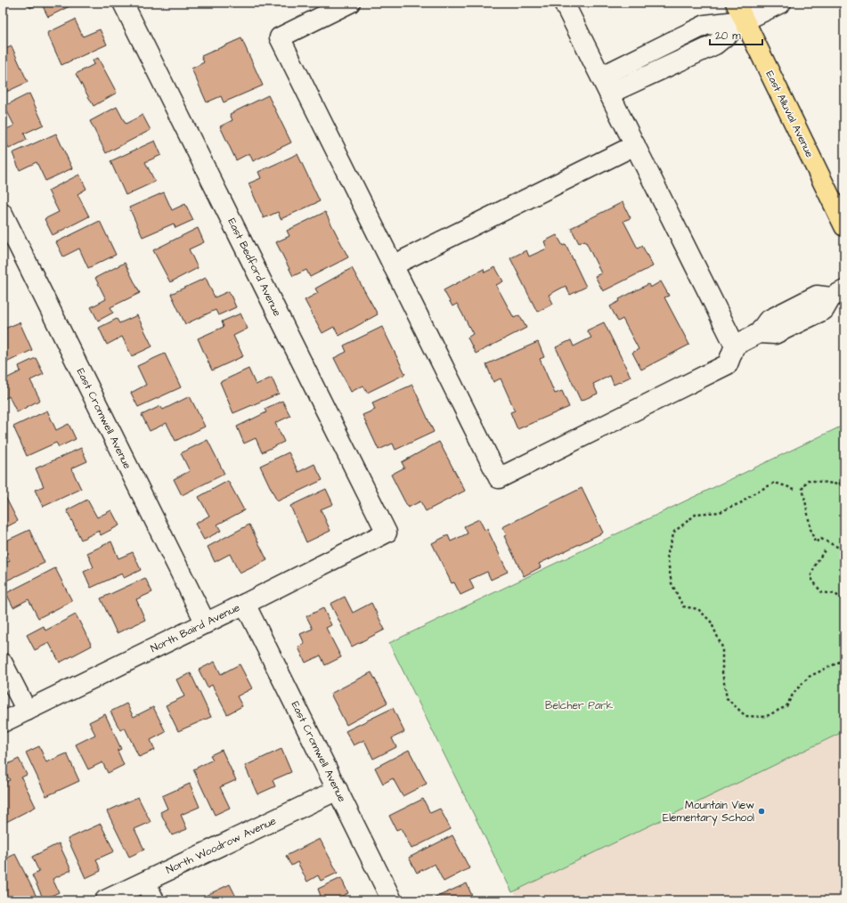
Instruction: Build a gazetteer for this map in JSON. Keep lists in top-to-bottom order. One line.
{"streets":{"main road":["East Alluvial Avenue"],"street":["East Bedford Avenue","East Cromwell Avenue","North Baird Avenue","North Woodrow Avenue"]},"crossings":[["East Bedford Avenue","North Baird Avenue"],["East Cromwell Avenue","North Baird Avenue"],["East Cromwell Avenue","North Woodrow Avenue"]],"parks":["Belcher Park"],"places":["Mountain View Elementary School"],"scale_bar":"20 m"}
